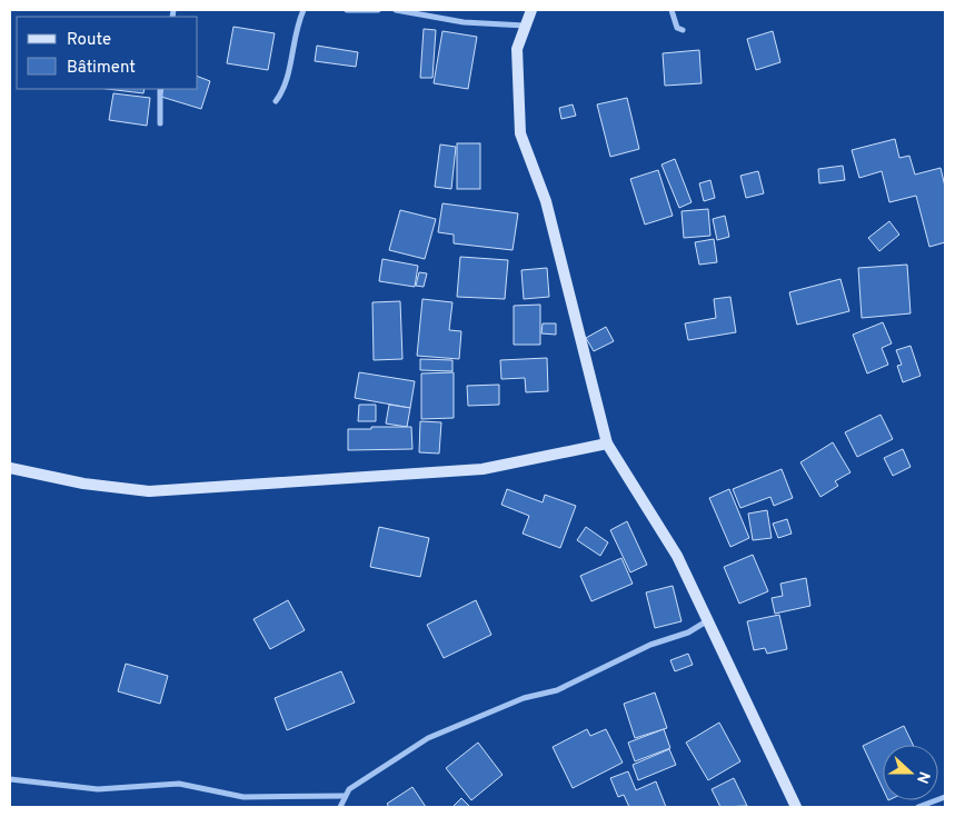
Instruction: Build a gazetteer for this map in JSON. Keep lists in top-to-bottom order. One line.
{"legend":["Route","Bâtiment"],"north":"right"}
